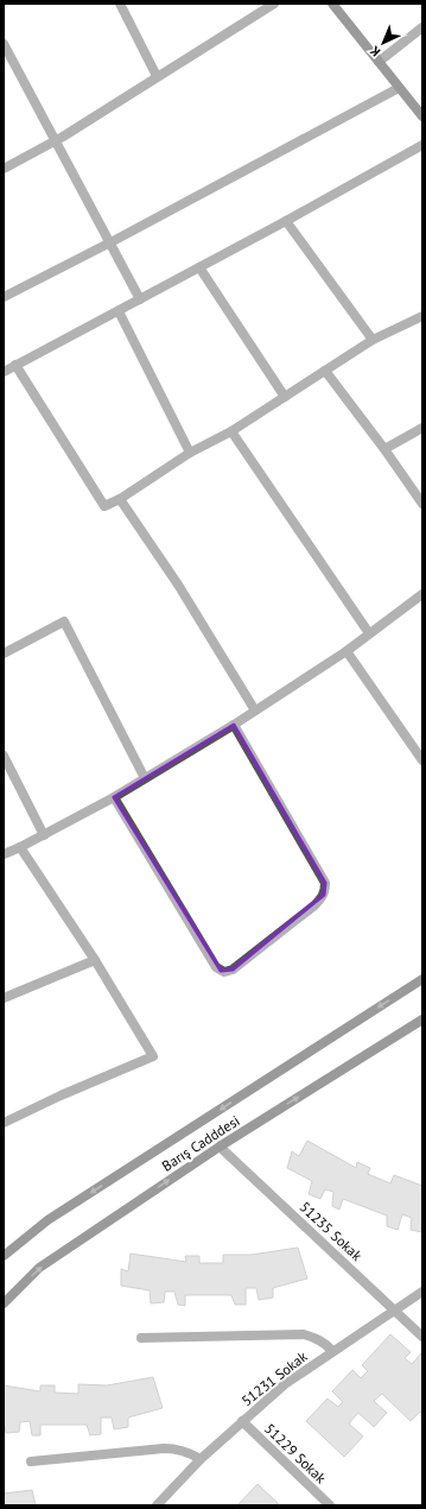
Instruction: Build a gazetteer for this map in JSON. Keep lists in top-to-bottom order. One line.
{"streets":{"main road":["Barış Cadddesi"],"street":["51235 Sokak","51231 Sokak","51229 Sokak"]},"crossings":[["Barış Cadddesi","51235 Sokak"],["51235 Sokak","51231 Sokak"],["51231 Sokak","51229 Sokak"]],"north":"bottom left"}
